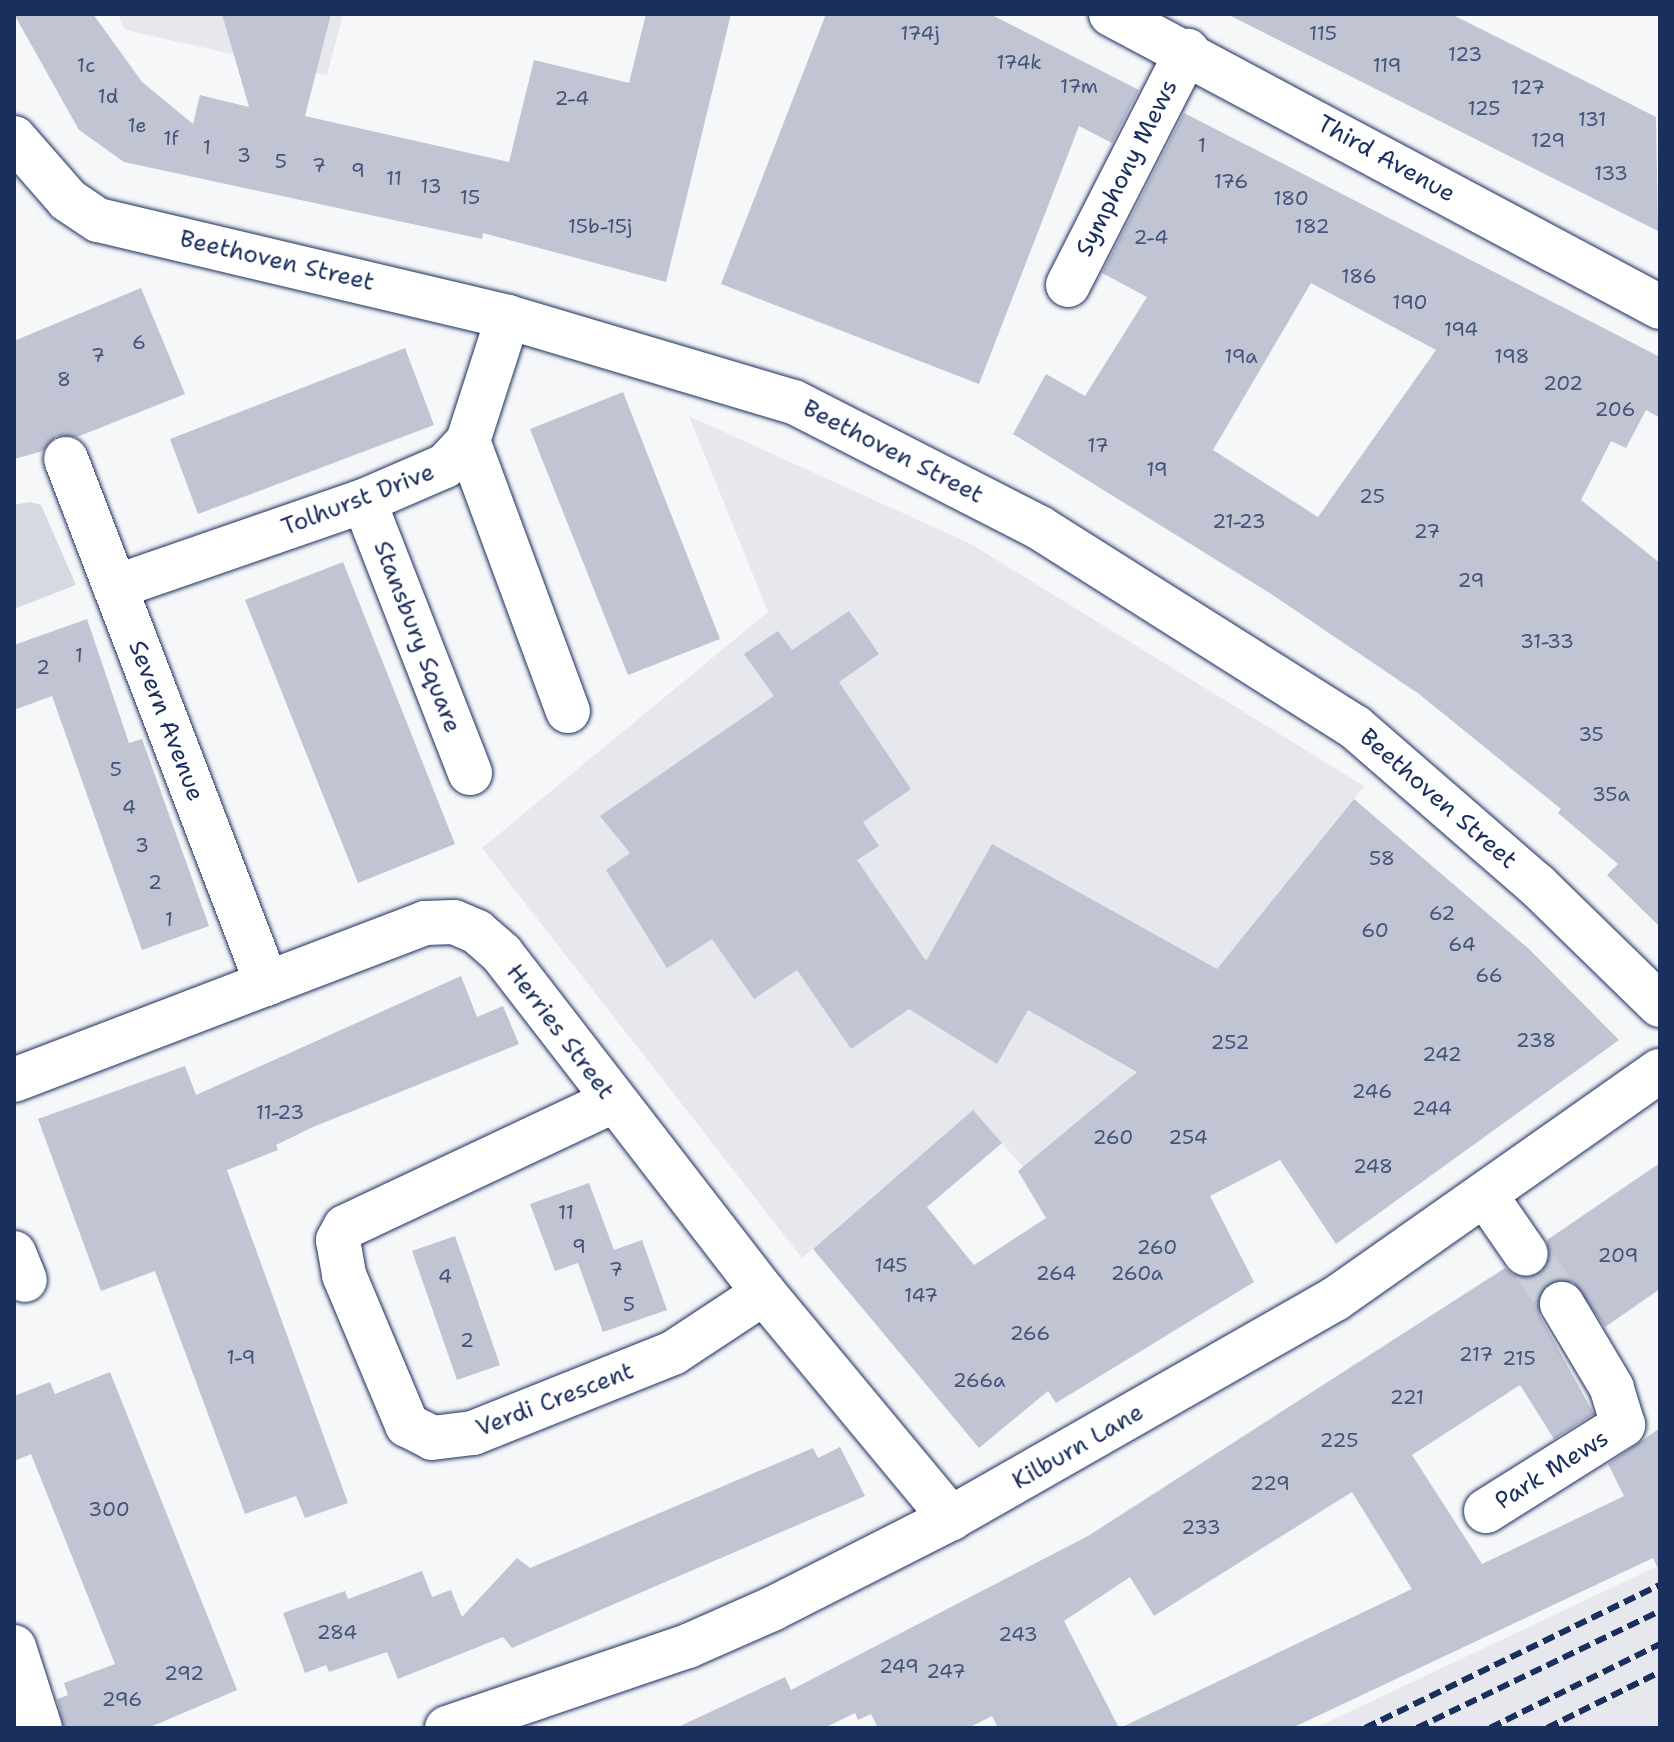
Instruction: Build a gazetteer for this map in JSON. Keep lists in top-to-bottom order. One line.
{"streets":{"street":["Third Avenue","Symphony Mews","Beethoven Street","Tolhurst Drive","Stansbury Square","Severn Avenue","Herries Street","Verdi Crescent","Kilburn Lane","Park Mews"]},"crossings":[["Third Avenue","Symphony Mews"],["Beethoven Street","Tolhurst Drive"],["Tolhurst Drive","Stansbury Square"],["Tolhurst Drive","Severn Avenue"],["Severn Avenue","Herries Street"],["Herries Street","Verdi Crescent"],["Herries Street","Kilburn Lane"]],"house_numbers":["174j","115","123","174k","1c","119","17m","127","1d","2-4","125","131","1e","1f","129","1","1","3","5","7","9","133","11","176","13","15","180","15b-15j","182","2-4","186","190","194","6","7","19a","198","8","202","206","17","19","25","21-23","27","29","31-33","1","2","35","5","35a","4","3","58","2","62","1","60","64","66","238","252","242","246","244","11-23","260","254","248","11","9","260","209","145","7","264","260a","4","147","5","266","2","217","1-9","215","266a","221","225","229","300","233","284","243","249","247","292","296"]}
